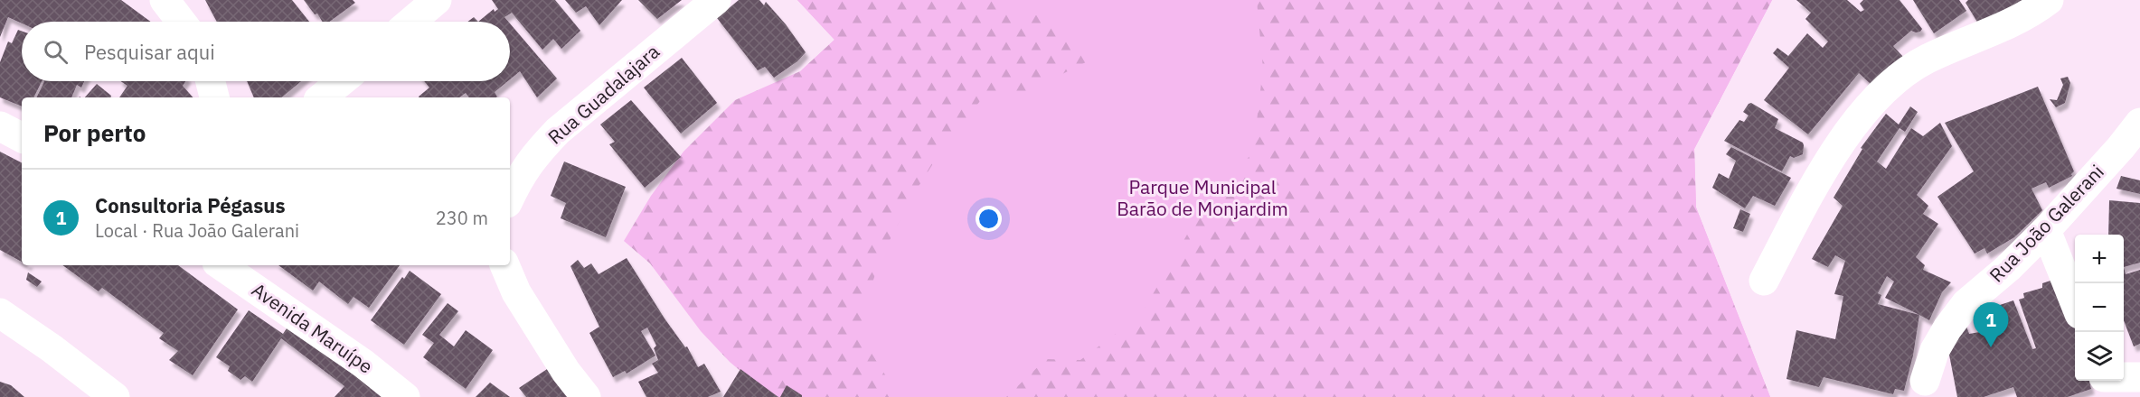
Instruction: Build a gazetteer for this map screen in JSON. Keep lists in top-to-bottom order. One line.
{"streets":{"street":["Rua Guadalajara","Rua João Galerani","Avenida Maruípe"]},"parks":["Parque Municipal Barão de Monjardim"],"page":{"search":"Pesquisar aqui","heading":"Por perto","list":[{"mark":"1","name":"Consultoria Pégasus","note":"Local · Rua João Galerani","value":"230 m"}],"map_buttons":["+","−"],"pins":"1"}}
